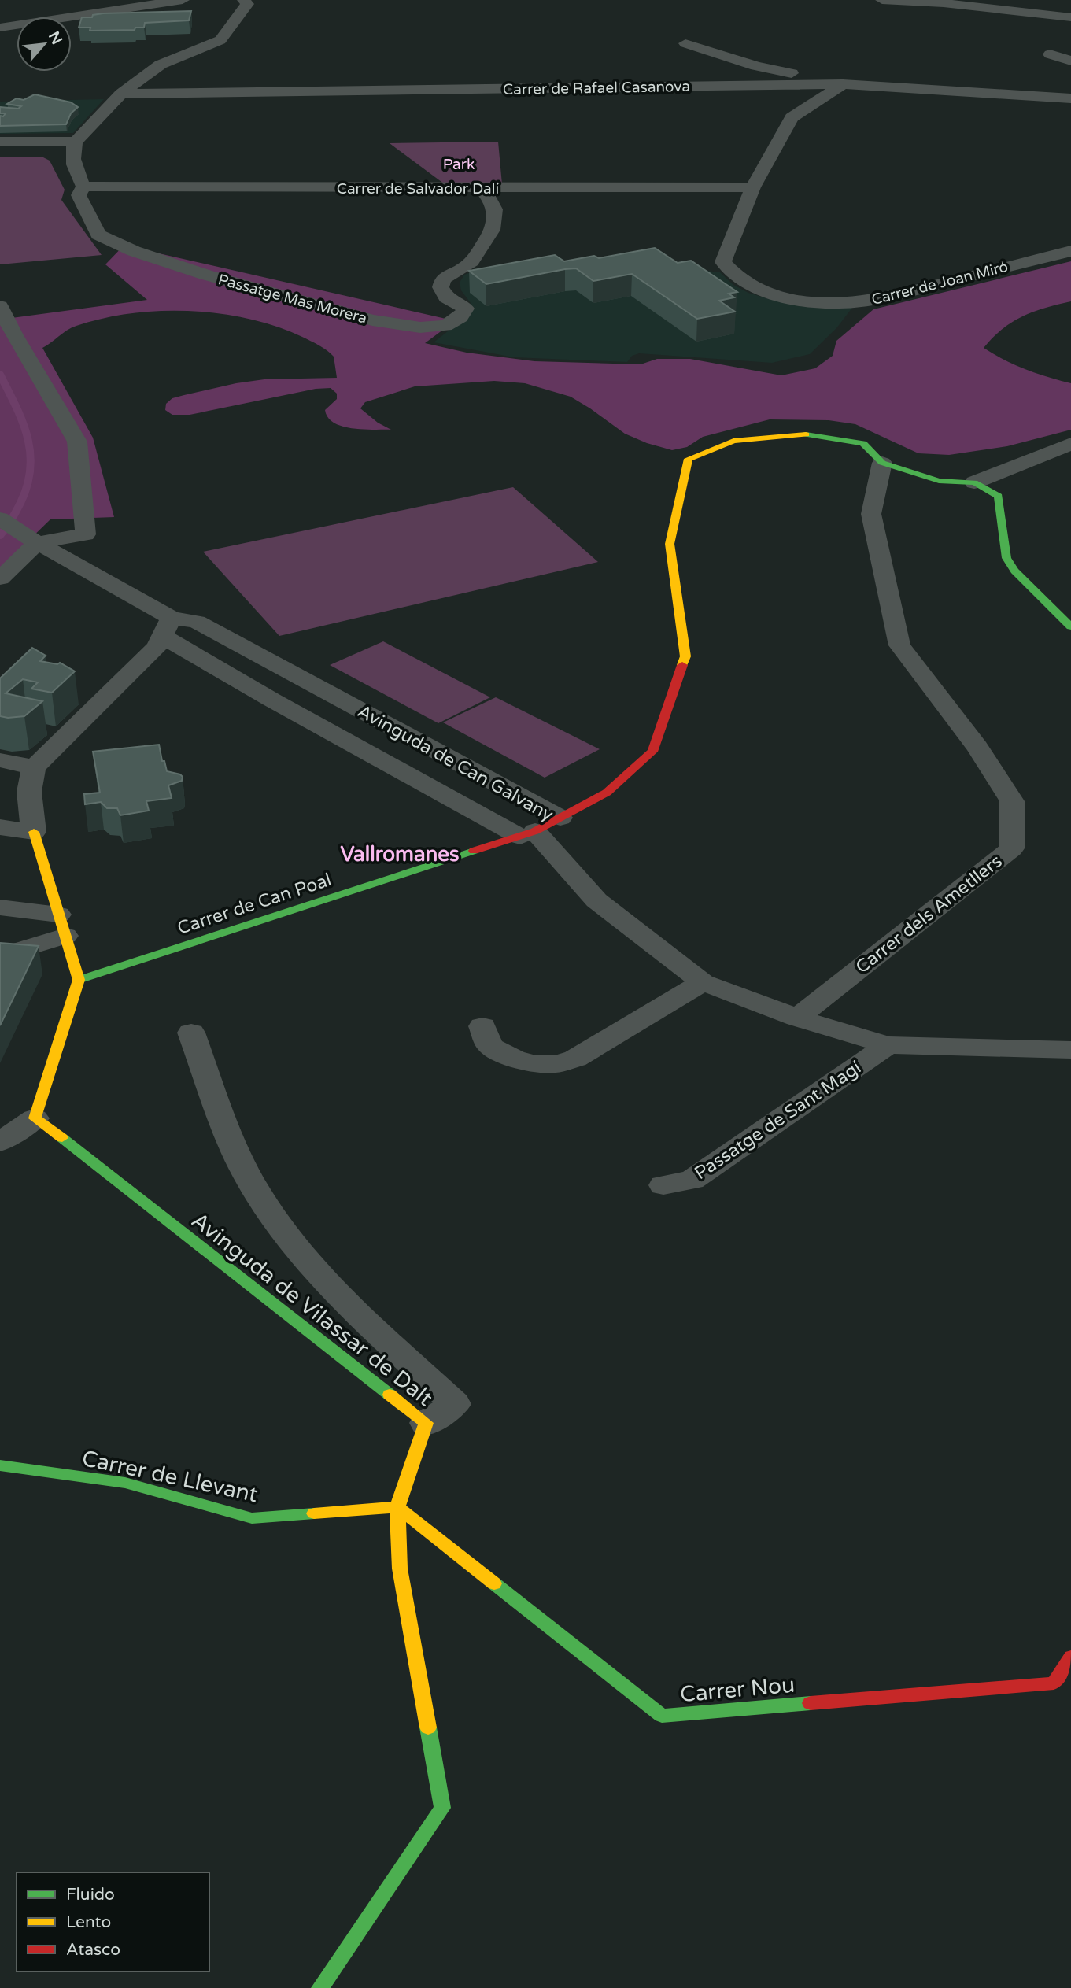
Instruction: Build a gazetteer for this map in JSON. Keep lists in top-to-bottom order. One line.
{"streets":{"street":["Carrer de Rafael Casanova","Carrer de Salvador Dalí","Carrer de Joan Miró","Passatge Mas Morera","Avinguda de Can Galvany","Carrer de Can Poal","Carrer dels Ametllers","Passatge de Sant Magí","Avinguda de Vilassar de Dalt","Carrer de Llevant","Carrer Nou"]},"crossings":[["Carrer de Salvador Dalí","Carrer de Joan Miró"],["Carrer de Salvador Dalí","Passatge Mas Morera"],["Avinguda de Can Galvany","Carrer de Can Poal"],["Avinguda de Can Galvany","Carrer dels Ametllers"],["Avinguda de Can Galvany","Passatge de Sant Magí"],["Avinguda de Vilassar de Dalt","Carrer de Llevant"],["Avinguda de Vilassar de Dalt","Carrer Nou"],["Carrer de Llevant","Carrer Nou"]],"districts":["Vallromanes"],"parks":["Park"],"legend":["Fluido","Lento","Atasco"],"north":"top right"}
